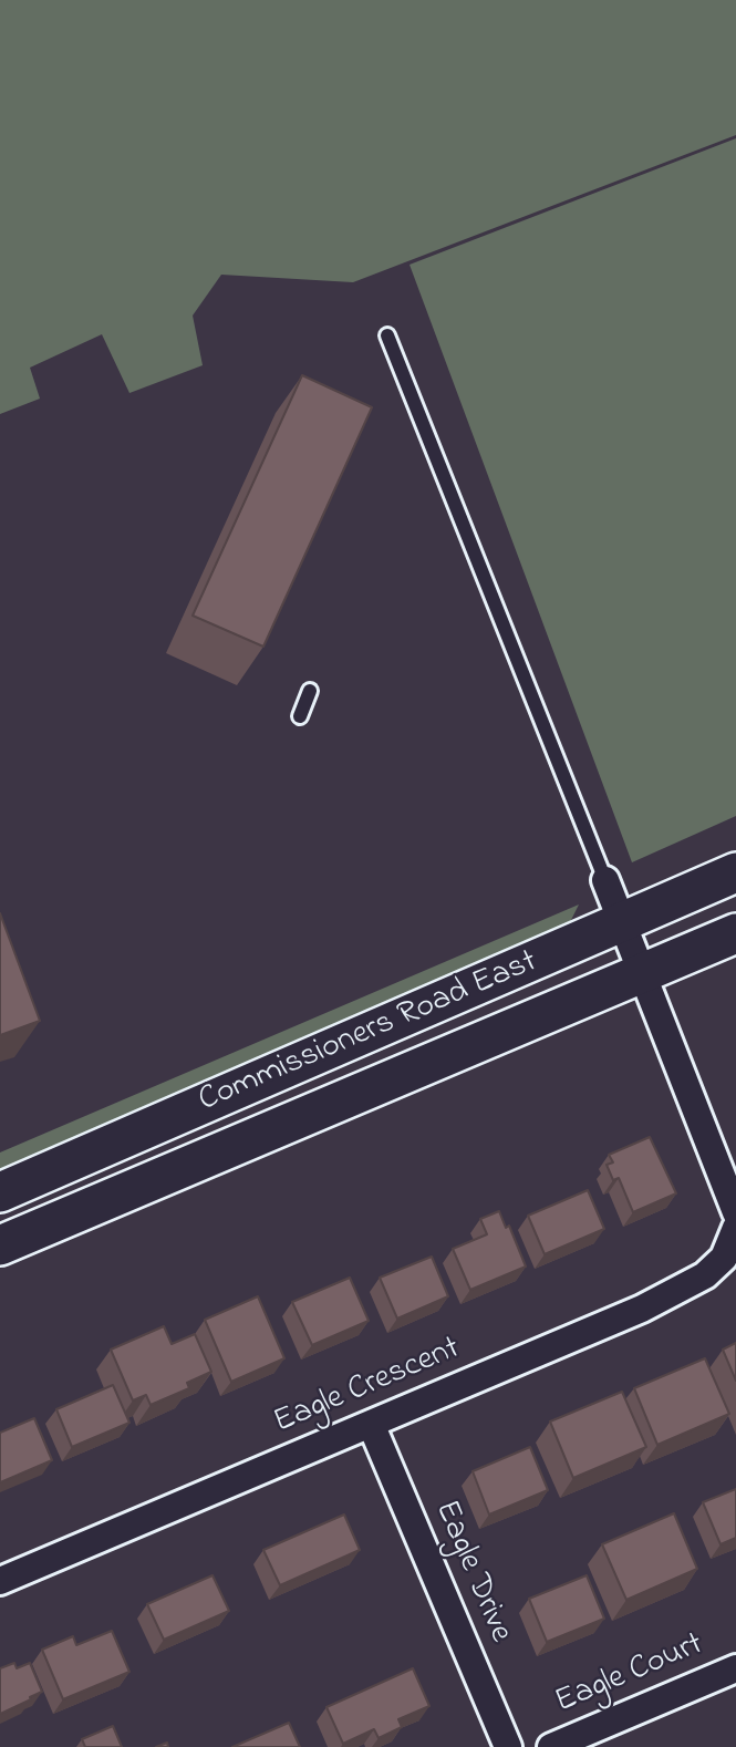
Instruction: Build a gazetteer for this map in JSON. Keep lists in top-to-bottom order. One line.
{"streets":{"main road":["Commissioners Road East"],"street":["Eagle Crescent","Eagle Drive","Eagle Court"]},"crossings":[["Eagle Crescent","Eagle Drive"]]}
